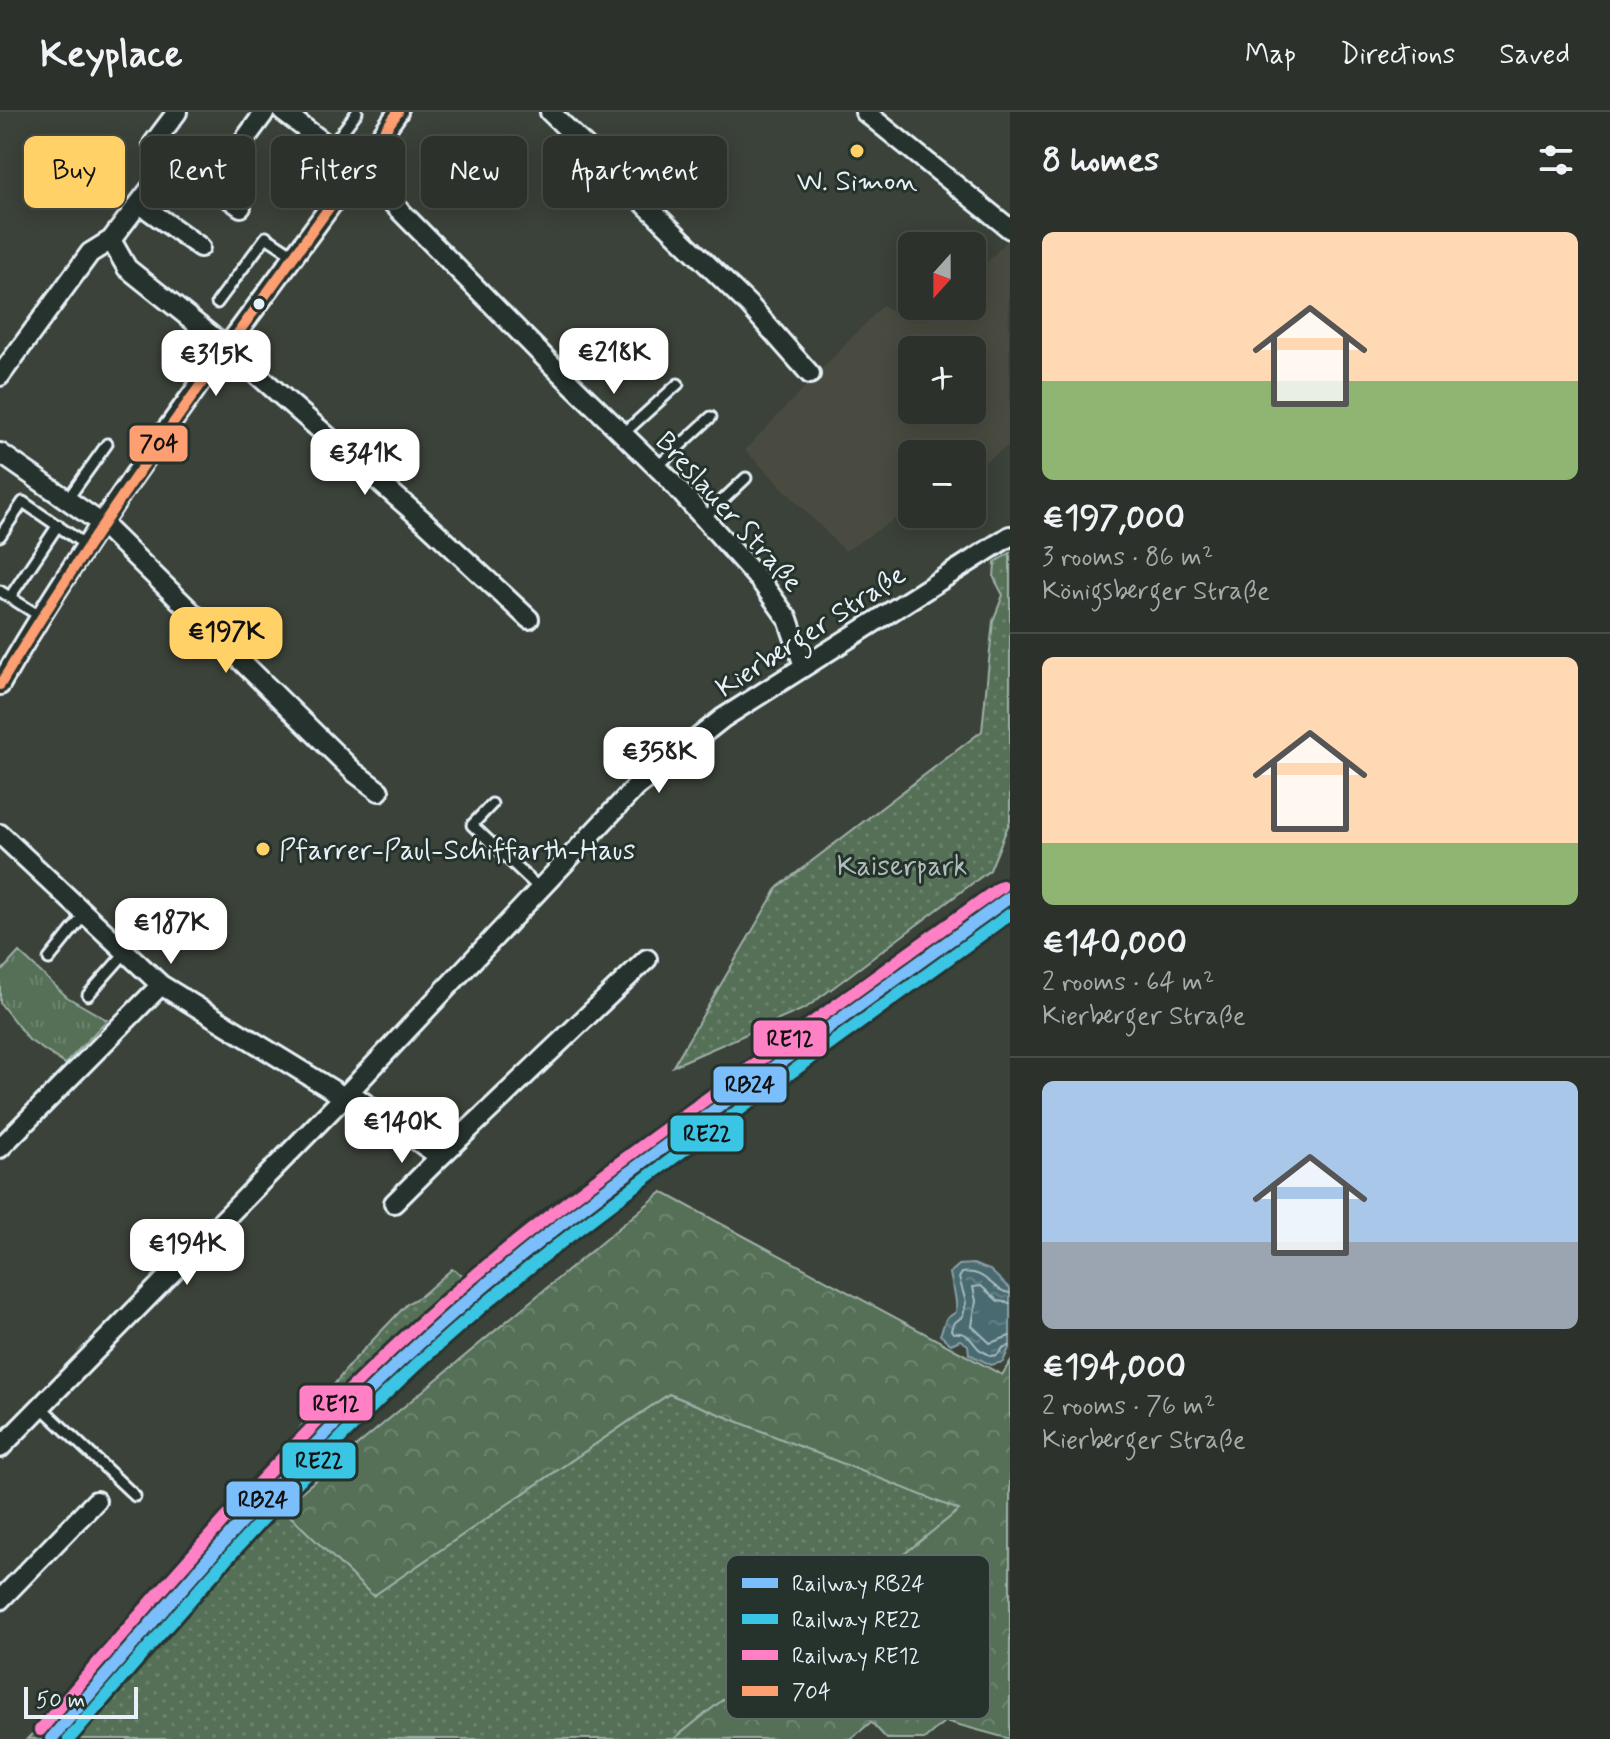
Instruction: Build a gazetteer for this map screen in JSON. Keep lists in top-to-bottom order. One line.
{"streets":{"street":["Breslauer Straße","Kierberger Straße"]},"crossings":[["Breslauer Straße","Kierberger Straße"]],"parks":["Kaiserpark"],"places":["W. Simon","Pfarrer-Paul-Schiffarth-Haus"],"lines":["transit line 704","rail line RE12","rail line RB24","rail line RE22"],"legend":["Railway RB24","Railway RE22","Railway RE12","704"],"scale_bar":"50 m","north":"bottom","page":{"header":"Keyplace","nav":["Map","Directions","Saved"],"heading":"8 homes","chip":["Buy","Rent","Filters","New","Apartment"],"list":[{"name":"€197,000","note":"3 rooms · 86 m² · Königsberger Straße"},{"name":"€140,000","note":"2 rooms · 64 m² · Kierberger Straße"},{"name":"€194,000","note":"2 rooms · 76 m² · Kierberger Straße"}],"map_buttons":["+","−"],"price":["€218K","€315K","€341K","€197K","€358K","€187K","€140K","€194K"],"scale":"50 m"}}
